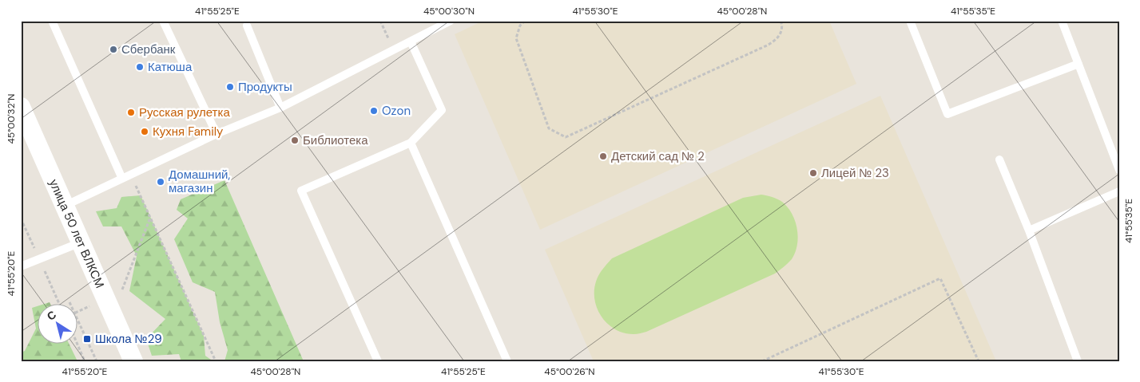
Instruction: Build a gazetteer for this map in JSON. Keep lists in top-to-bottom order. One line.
{"streets":{"street":["улица 50 лет ВЛКСМ"]},"places":{"other":["Сбербанк","Катюша","Продукты","Ozon","Русская рулетка","Кухня Family","Библиотека","Детский сад № 2","Лицей № 23","Домашний, магазин"],"transit":["Школа №29"]},"north":"top left","coordinates":["41°55'25\"E","45°00'30\"N","41°55'30\"E","45°00'28\"N","41°55'35\"E","45°00'32\"N","41°55'20\"E","45°00'26\"N"]}
